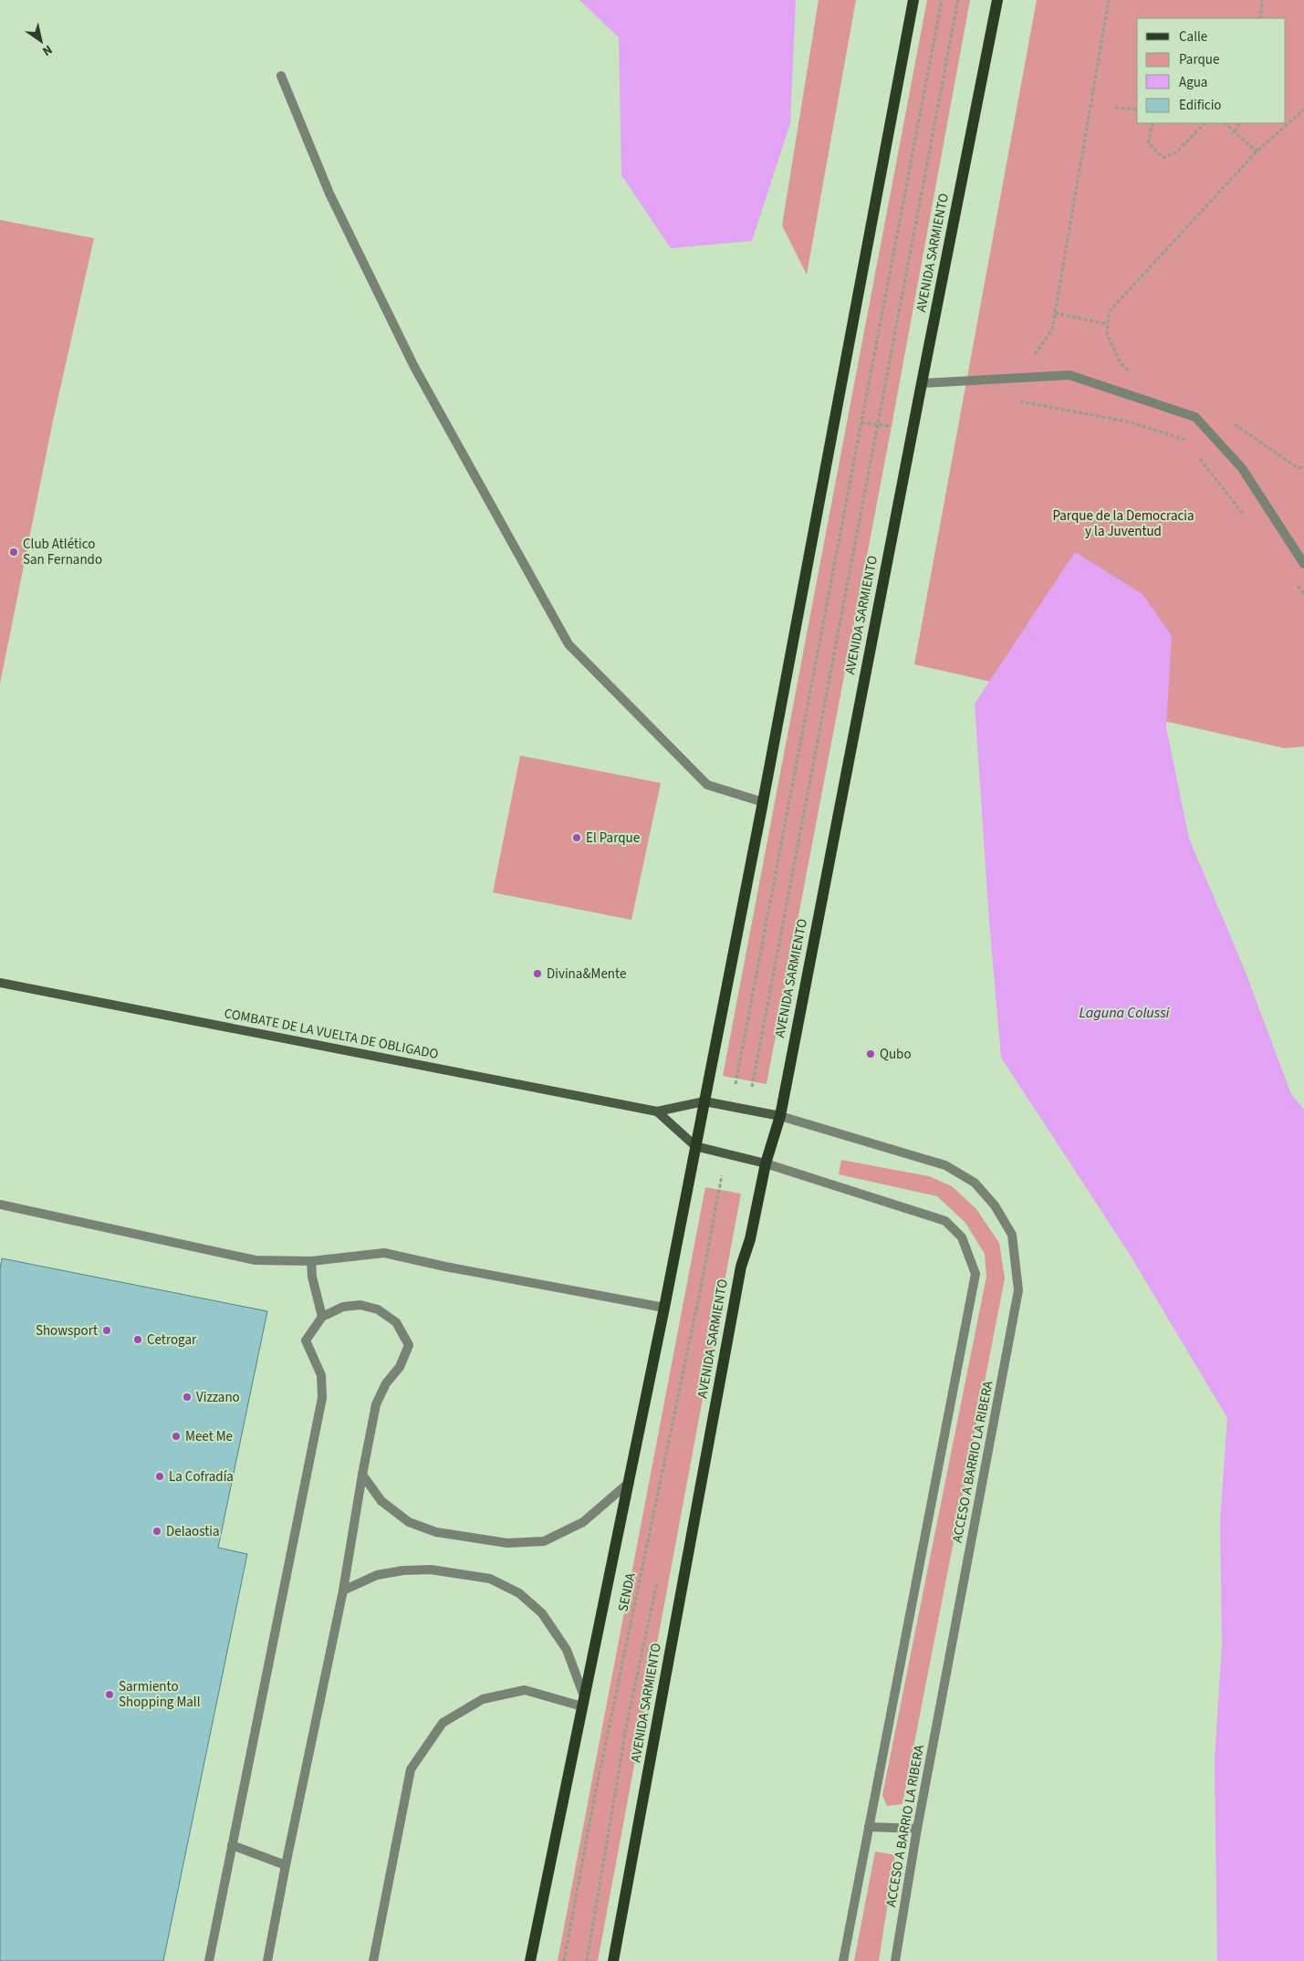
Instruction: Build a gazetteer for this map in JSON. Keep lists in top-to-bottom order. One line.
{"streets":{"main road":["AVENIDA SARMIENTO","COMBATE DE LA VUELTA DE OBLIGADO"],"street":["ACCESO A BARRIO LA RIBERA"],"path":["SENDA"]},"crossings":[["AVENIDA SARMIENTO","COMBATE DE LA VUELTA DE OBLIGADO"],["AVENIDA SARMIENTO","ACCESO A BARRIO LA RIBERA"],["COMBATE DE LA VUELTA DE OBLIGADO","ACCESO A BARRIO LA RIBERA"]],"water":["Laguna Colussi"],"parks":["Parque de la Democracia y la Juventud"],"places":["Club Atlético San Fernando","El Parque","Divina&Mente","Qubo","Showsport","Cetrogar","Vizzano","Meet Me","La Cofradía","Delaostia","Sarmiento Shopping Mall"],"legend":["Calle","Parque","Agua","Edificio"],"north":"bottom right"}
